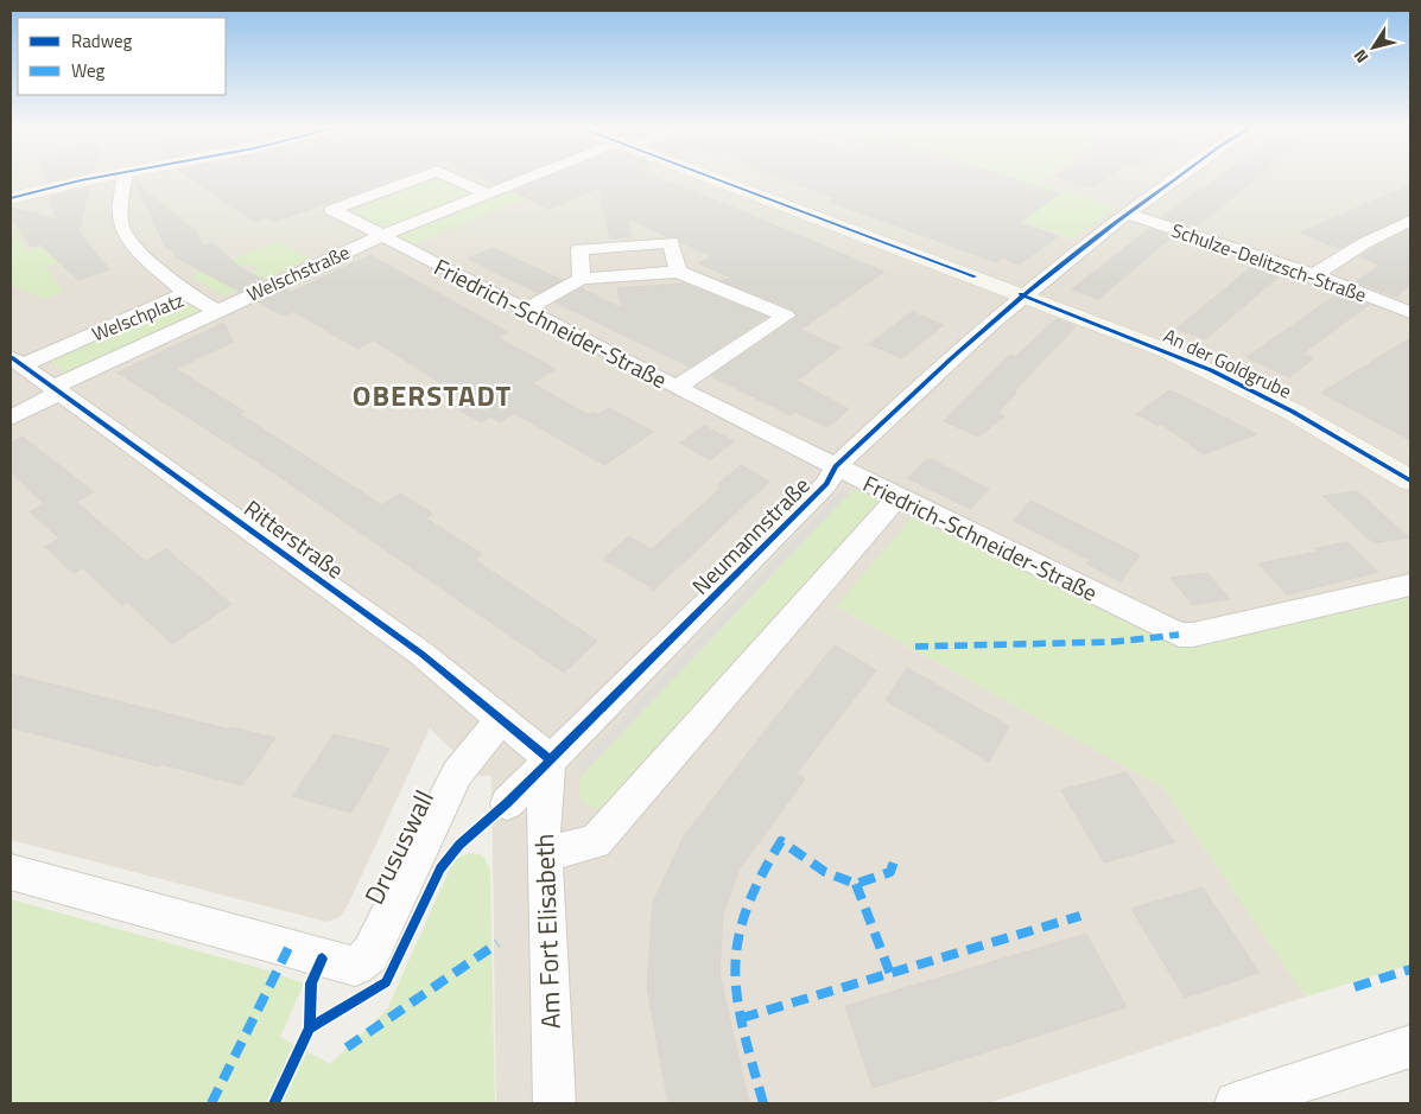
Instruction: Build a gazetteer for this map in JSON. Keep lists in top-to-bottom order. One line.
{"streets":{"street":["Schulze-Delitzsch-Straße","Welschstraße","Welschplatz","Friedrich-Schneider-Straße","An der Goldgrube","Neumannstraße","Ritterstraße","Drususwall","Am Fort Elisabeth"]},"crossings":[["Schulze-Delitzsch-Straße","Neumannstraße"],["Welschstraße","Welschplatz"],["Welschstraße","Friedrich-Schneider-Straße"],["Welschplatz","Ritterstraße"],["Friedrich-Schneider-Straße","Neumannstraße"],["An der Goldgrube","Neumannstraße"],["Neumannstraße","Ritterstraße"],["Neumannstraße","Am Fort Elisabeth"],["Ritterstraße","Drususwall"],["Ritterstraße","Am Fort Elisabeth"]],"districts":["OBERSTADT"],"legend":["Radweg","Weg"],"north":"bottom left"}
